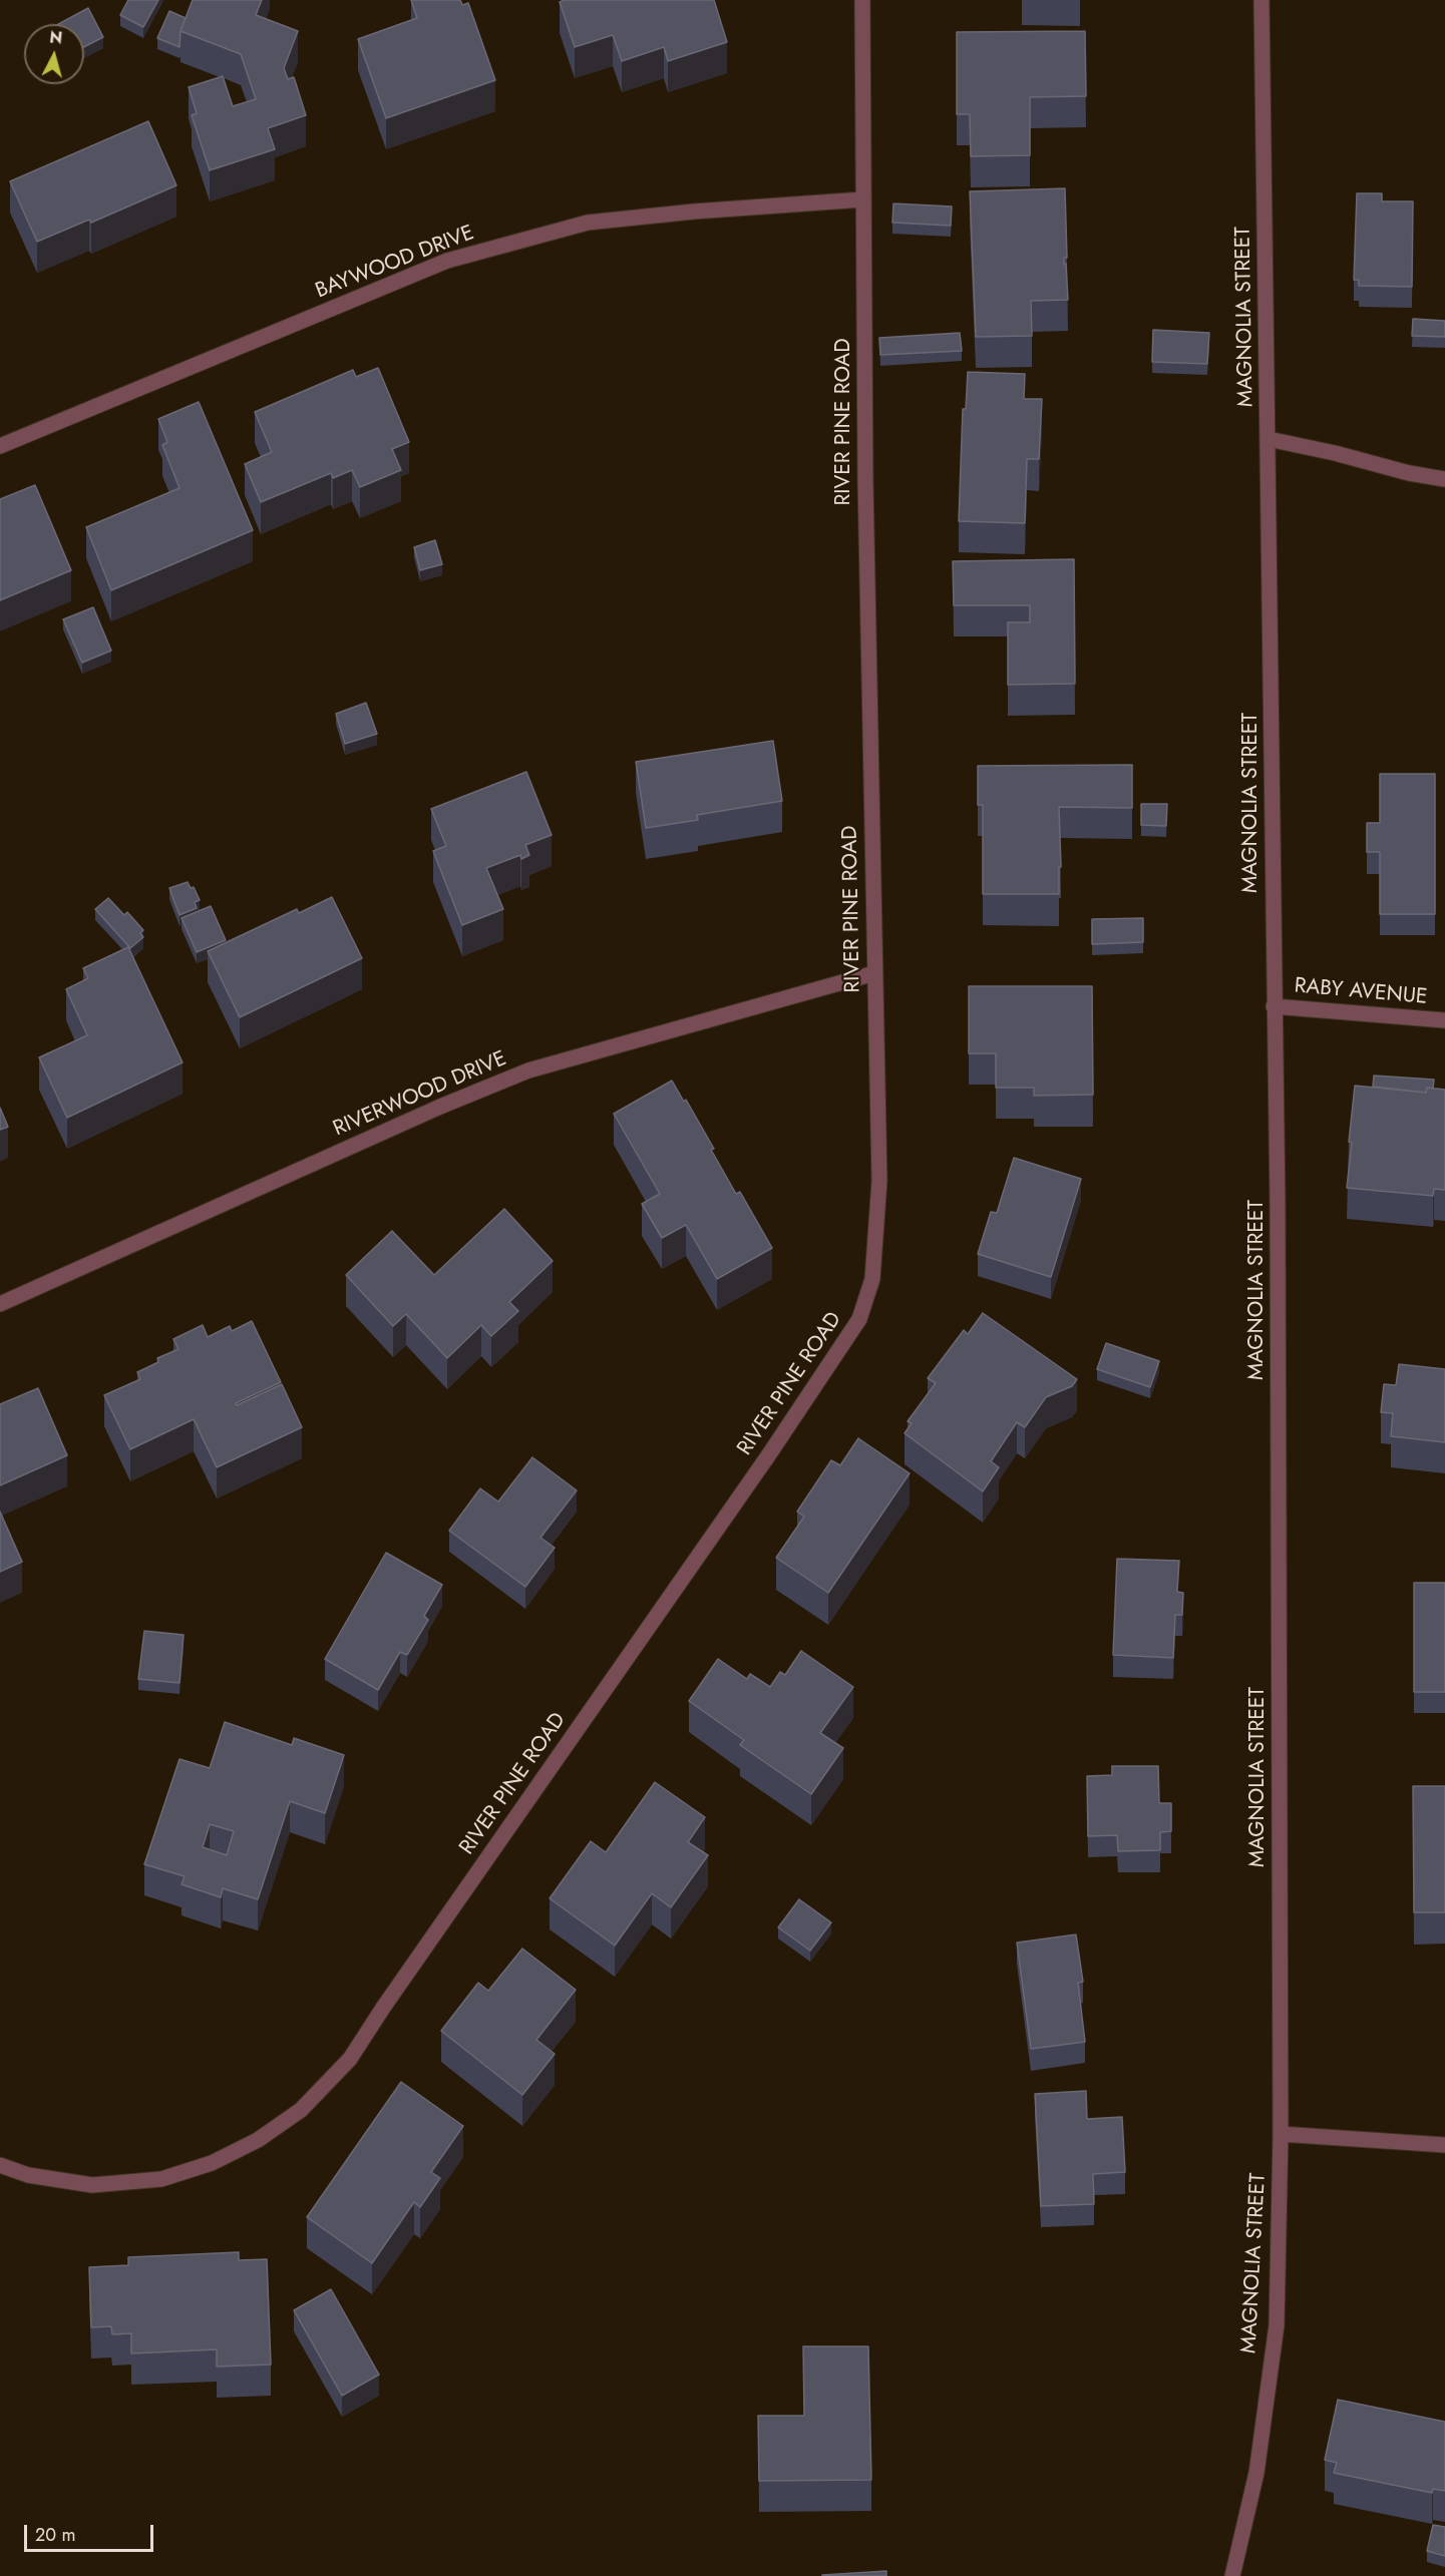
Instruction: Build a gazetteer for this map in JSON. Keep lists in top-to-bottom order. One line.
{"streets":{"street":["BAYWOOD DRIVE","MAGNOLIA STREET","RIVER PINE ROAD","RABY AVENUE","RIVERWOOD DRIVE"]},"crossings":[["BAYWOOD DRIVE","RIVER PINE ROAD"],["MAGNOLIA STREET","RABY AVENUE"],["RIVER PINE ROAD","RIVERWOOD DRIVE"]],"scale_bar":"20 m","north":"top"}
